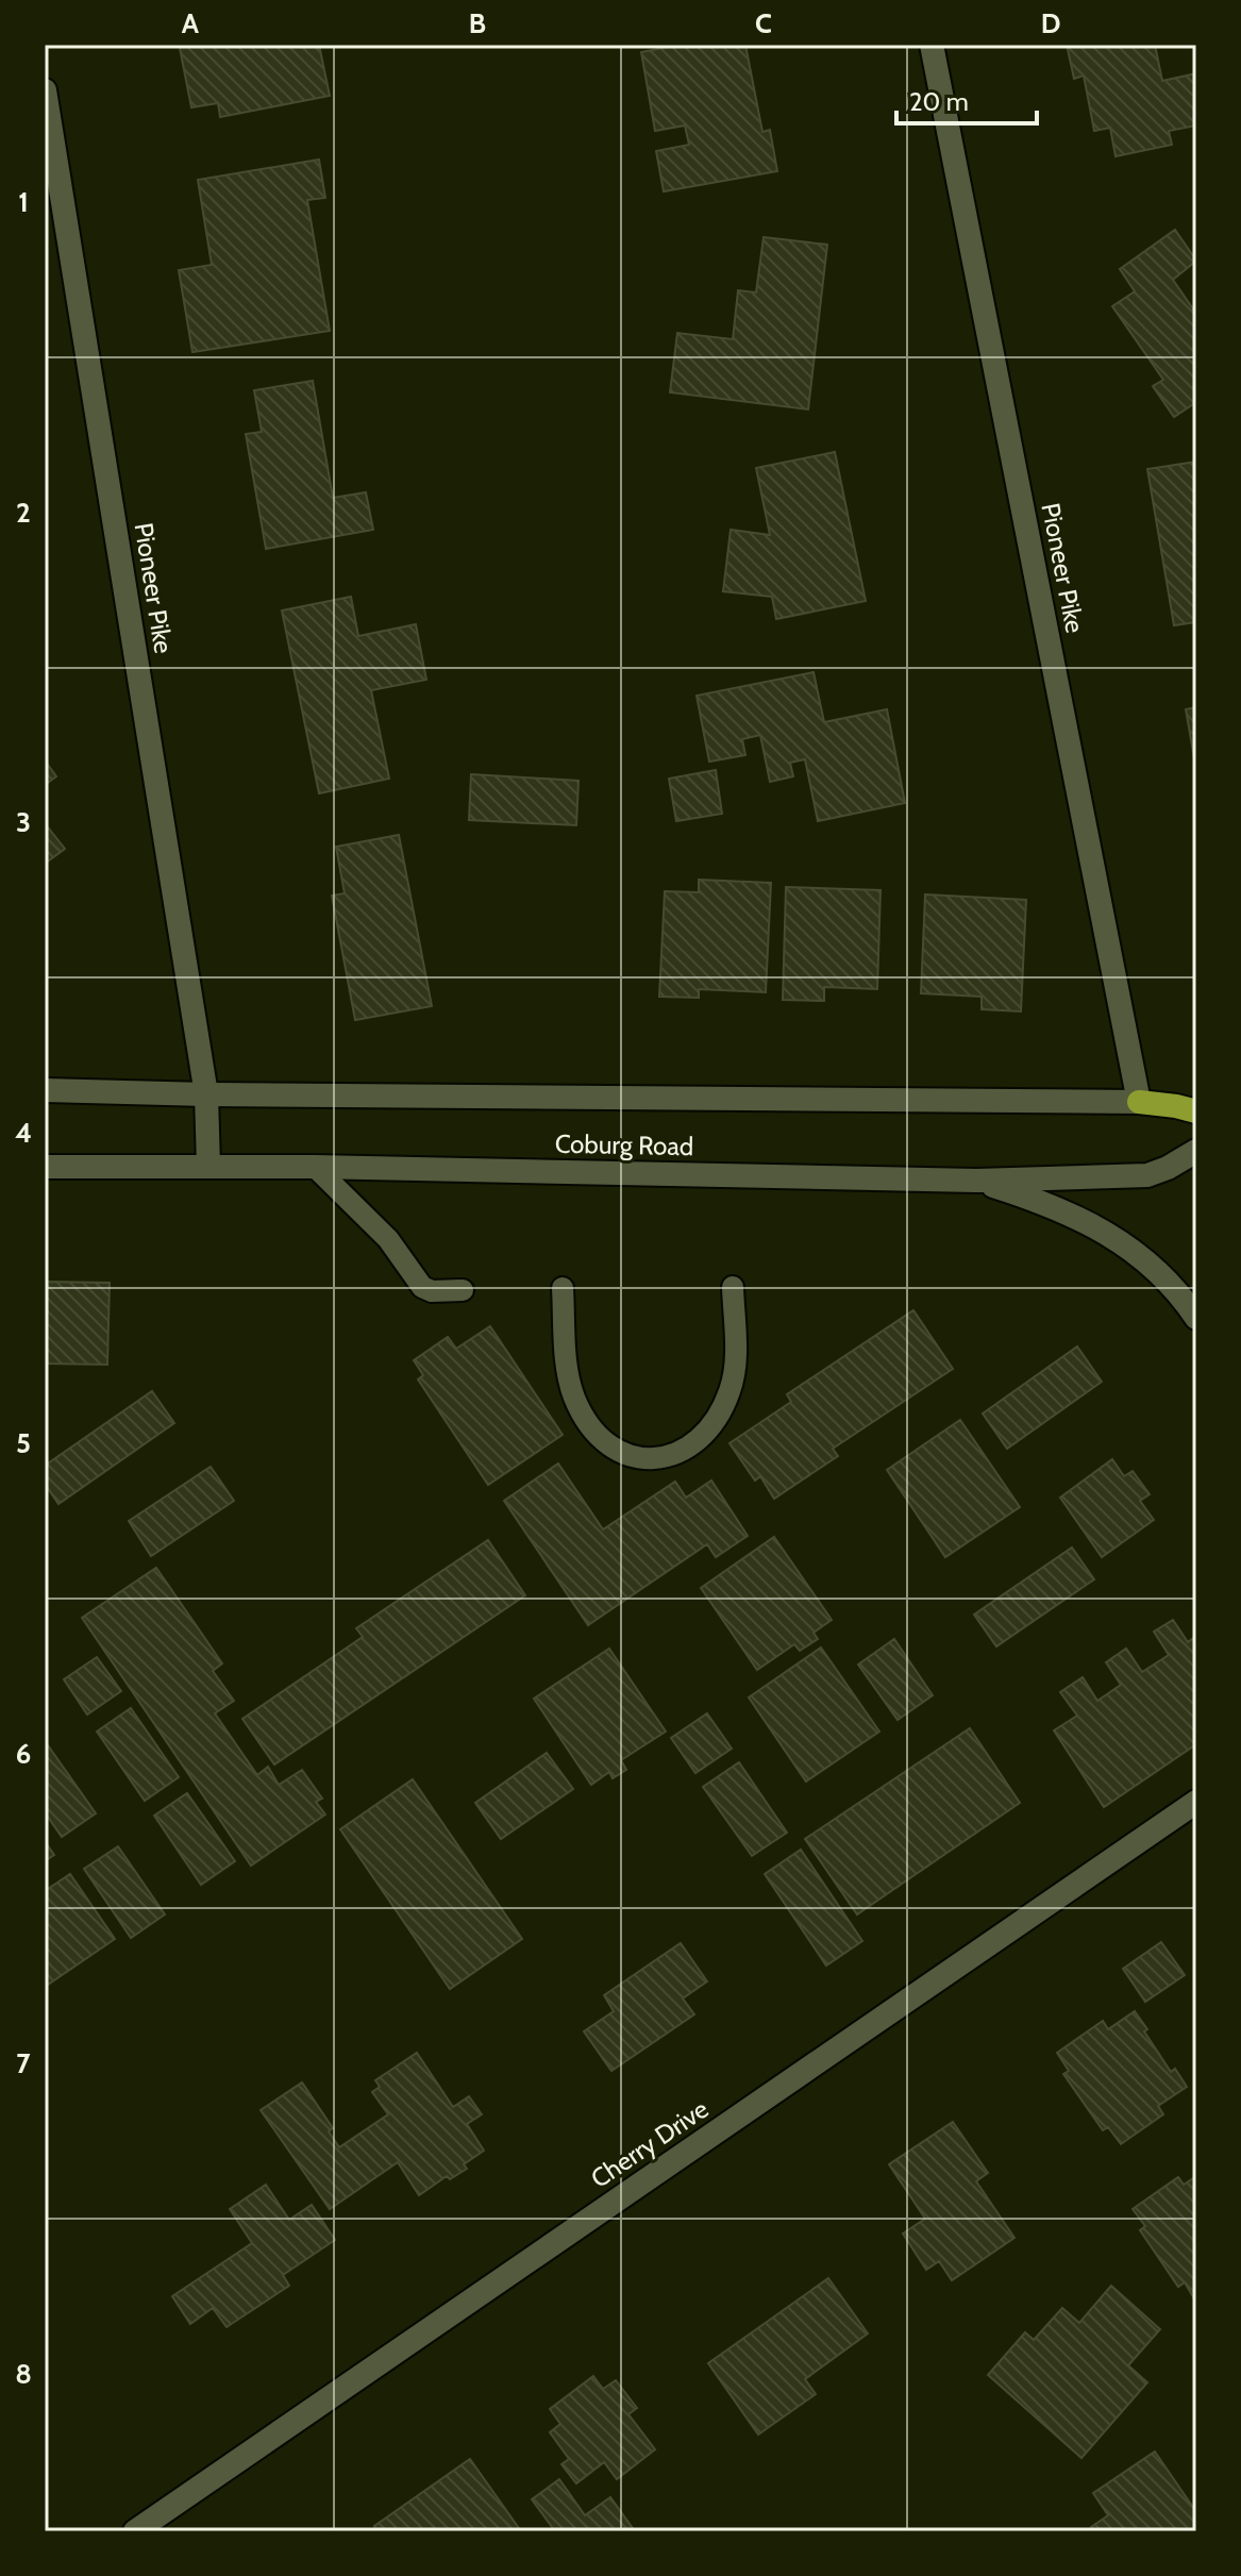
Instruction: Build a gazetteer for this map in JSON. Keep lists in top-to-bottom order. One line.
{"streets":{"main road":["Coburg Road"],"street":["Pioneer Pike","Cherry Drive"]},"crossings":[["Pioneer Pike","Coburg Road"]],"scale_bar":"20 m","grid":{"columns":["A","B","C","D"],"rows":["1","2","3","4","5","6","7","8"]}}
